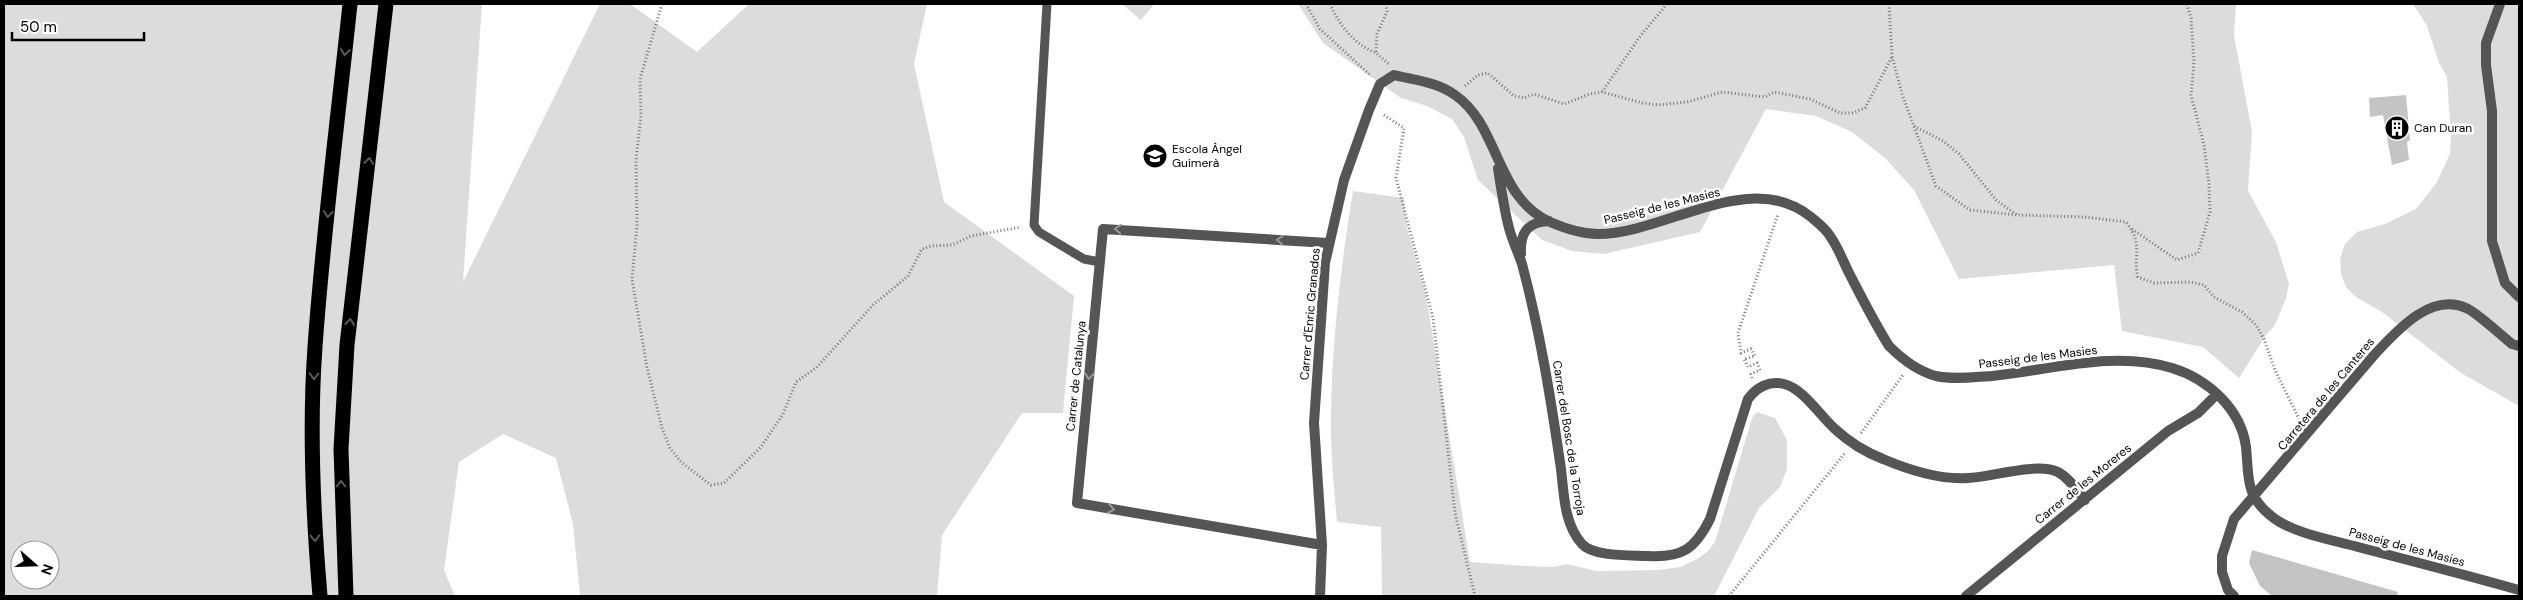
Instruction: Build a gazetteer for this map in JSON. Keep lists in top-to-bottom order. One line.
{"streets":{"street":["Passeig de les Masies","Carrer d'Enric Granados","Carrer de Catalunya","Carretera de les Canteres","Carrer del Bosc de la Torroja","Carrer de les Moreres"]},"crossings":[["Passeig de les Masies","Carretera de les Canteres"],["Passeig de les Masies","Carrer del Bosc de la Torroja"],["Passeig de les Masies","Carrer de les Moreres"],["Carrer d'Enric Granados","Carrer de Catalunya"]],"places":{"building":["Can Duran"],"school or university":["Escola Àngel Guimerà"]},"scale_bar":"50 m","north":"right"}
